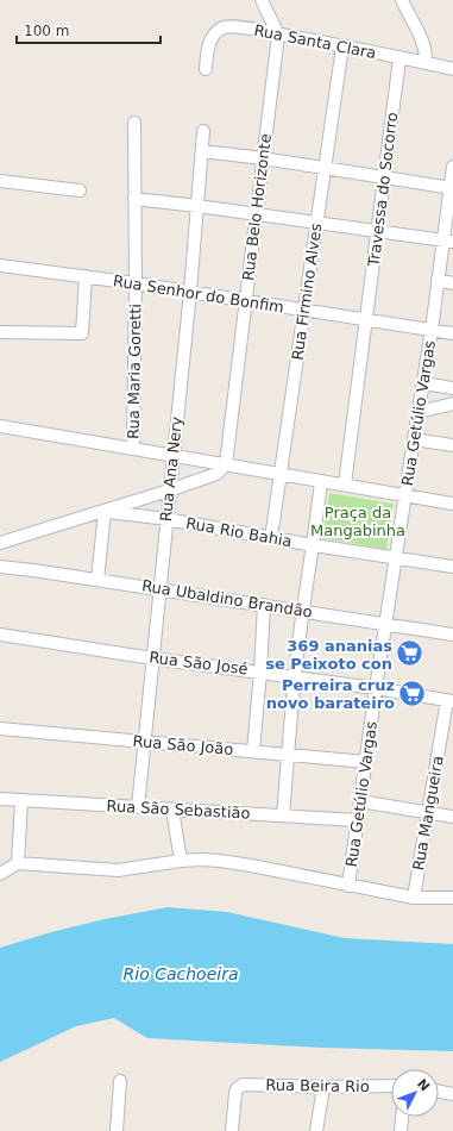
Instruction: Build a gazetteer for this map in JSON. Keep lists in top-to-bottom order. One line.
{"streets":{"street":["Rua Santa Clara","Travessa do Socorro","Rua Belo Horizonte","Rua Firmino Alves","Rua Senhor do Bonfim","Rua Maria Goretti","Rua Getúlio Vargas","Rua Ana Nery","Rua Rio Bahia","Rua Ubaldino Brandão","Rua São José","Rua São João","Rua São Sebastião","Rua Mangueira","Rua Beira Rio"]},"crossings":[["Rua Santa Clara","Travessa do Socorro"],["Rua Santa Clara","Rua Belo Horizonte"],["Rua Santa Clara","Rua Firmino Alves"],["Travessa do Socorro","Rua Senhor do Bonfim"],["Rua Belo Horizonte","Rua Senhor do Bonfim"],["Rua Firmino Alves","Rua Senhor do Bonfim"],["Rua Firmino Alves","Rua Rio Bahia"],["Rua Senhor do Bonfim","Rua Maria Goretti"],["Rua Senhor do Bonfim","Rua Getúlio Vargas"],["Rua Senhor do Bonfim","Rua Ana Nery"],["Rua Getúlio Vargas","Rua Rio Bahia"],["Rua Getúlio Vargas","Rua Ubaldino Brandão"],["Rua Getúlio Vargas","Rua São José"],["Rua Getúlio Vargas","Rua São João"],["Rua Getúlio Vargas","Rua São Sebastião"],["Rua Ana Nery","Rua Rio Bahia"],["Rua Ana Nery","Rua Ubaldino Brandão"],["Rua Ana Nery","Rua São José"],["Rua Ana Nery","Rua São João"],["Rua Ana Nery","Rua São Sebastião"],["Rua São José","Rua Mangueira"]],"water":["Rio Cachoeira"],"parks":["Praça da Mangabinha"],"places":{"supermarket":["369 ananias se Peixoto con","Perreira cruz novo barateiro"]},"scale_bar":"100 m","north":"top right"}
